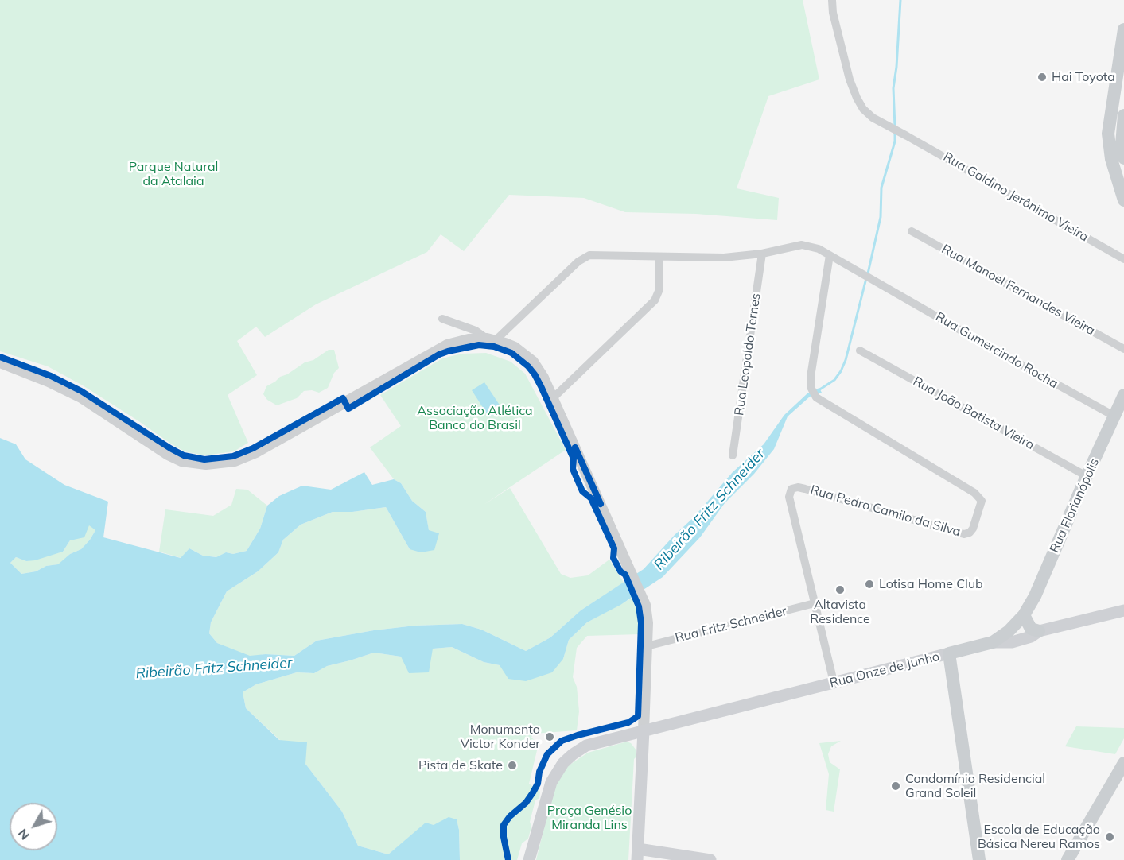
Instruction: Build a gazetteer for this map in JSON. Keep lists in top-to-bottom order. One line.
{"streets":{"main road":["Rua Florianópolis","Rua Onze de Junho"],"street":["Rua Galdino Jerônimo Vieira","Rua Manoel Fernandes Vieira","Rua Gumercindo Rocha","Rua Leopoldo Ternes","Rua João Batista Vieira","Rua Pedro Camilo da Silva","Rua Fritz Schneider"]},"crossings":[["Rua Gumercindo Rocha","Rua Leopoldo Ternes"],["Rua Gumercindo Rocha","Rua Florianópolis"],["Rua Gumercindo Rocha","Rua Pedro Camilo da Silva"],["Rua João Batista Vieira","Rua Florianópolis"],["Rua Florianópolis","Rua Onze de Junho"],["Rua Pedro Camilo da Silva","Rua Fritz Schneider"],["Rua Pedro Camilo da Silva","Rua Onze de Junho"]],"water":["Ribeirão Fritz Schneider"],"parks":["Parque Natural da Atalaia","Associação Atlética Banco do Brasil","Praça Genésio Miranda Lins"],"places":["Hai Toyota","Lotisa Home Club","Altavista Residence","Monumento Victor Konder","Pista de Skate","Condomínio Residencial Grand Soleil","Escola de Educação Básica Nereu Ramos"],"north":"bottom left"}
